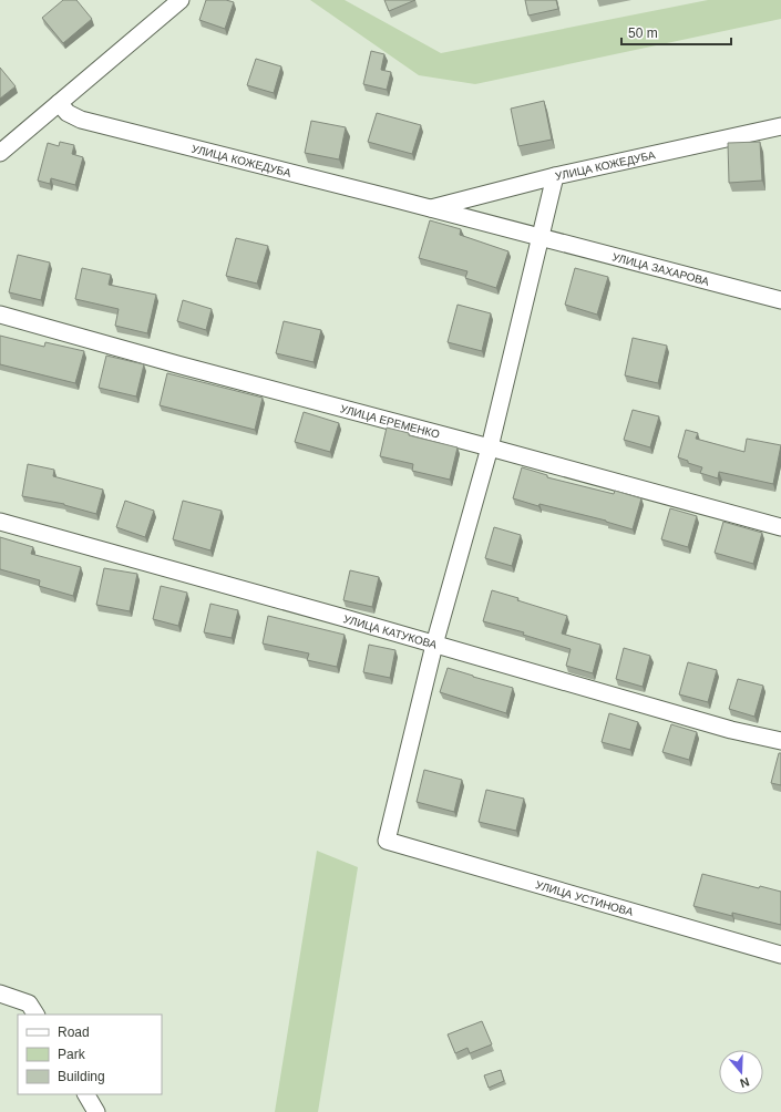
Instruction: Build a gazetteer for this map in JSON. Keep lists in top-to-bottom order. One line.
{"streets":{"street":["УЛИЦА КОЖЕДУБА","УЛИЦА ЗАХАРОВА","УЛИЦА ЕРЕМЕНКО","УЛИЦА КАТУКОВА","УЛИЦА УСТИНОВА"]},"crossings":[["УЛИЦА КОЖЕДУБА","УЛИЦА ЗАХАРОВА"],["УЛИЦА КАТУКОВА","УЛИЦА УСТИНОВА"]],"legend":["Road","Park","Building"],"scale_bar":"50 m","north":"bottom"}
